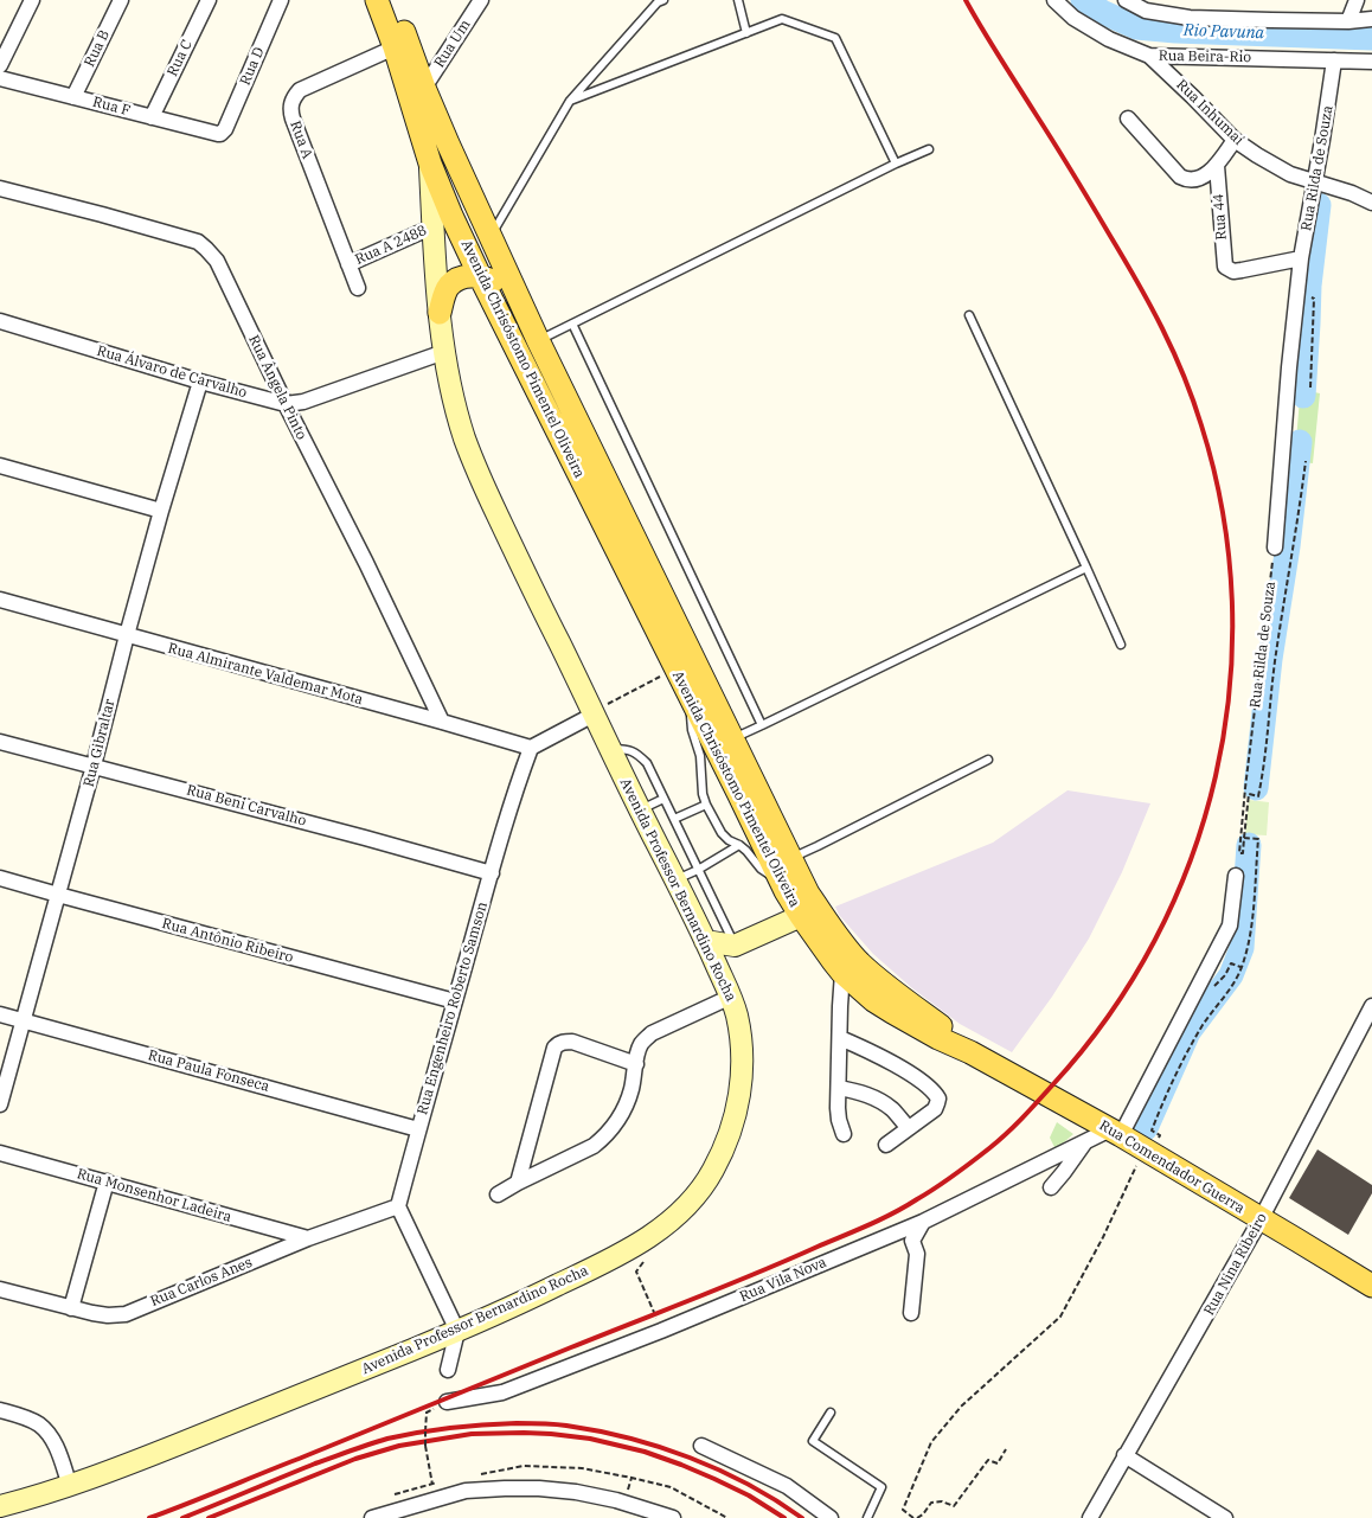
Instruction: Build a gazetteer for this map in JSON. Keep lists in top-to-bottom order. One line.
{"streets":{"main road":["Avenida Chrisóstomo Pimentel Oliveira","Avenida Professor Bernardino Rocha","Rua Comendador Guerra"],"street":["Rua Um","Rua B","Rua Beira-Rio","Rua C","Rua D","Rua F","Rua Inhumaí","Rua A","Rua Rilda de Souza","Rua 44","Rua A 2488","Rua Álvaro de Carvalho","Rua Ângela Pinto","Rua Almirante Valdemar Mota","Rua Gibraltar","Rua Beni Carvalho","Rua Antônio Ribeiro","Rua Engenheiro Roberto Samson","Rua Paula Fonseca","Rua Monsenhor Ladeira","Rua Nina Ribeiro","Rua Vila Nova","Rua Carlos Anes"]},"crossings":[["Rua Um","Avenida Chrisóstomo Pimentel Oliveira"],["Rua B","Rua F"],["Rua Beira-Rio","Rua Inhumaí"],["Rua Beira-Rio","Rua Rilda de Souza"],["Rua C","Rua F"],["Rua D","Rua F"],["Rua Inhumaí","Rua Rilda de Souza"],["Rua A","Rua A 2488"],["Rua A","Avenida Chrisóstomo Pimentel Oliveira"],["Rua Rilda de Souza","Rua 44"],["Rua A 2488","Avenida Professor Bernardino Rocha"],["Avenida Chrisóstomo Pimentel Oliveira","Avenida Professor Bernardino Rocha"],["Avenida Chrisóstomo Pimentel Oliveira","Rua Comendador Guerra"],["Rua Álvaro de Carvalho","Rua Ângela Pinto"],["Rua Álvaro de Carvalho","Rua Gibraltar"],["Rua Álvaro de Carvalho","Avenida Professor Bernardino Rocha"],["Rua Ângela Pinto","Rua Almirante Valdemar Mota"],["Rua Almirante Valdemar Mota","Rua Gibraltar"],["Rua Almirante Valdemar Mota","Rua Engenheiro Roberto Samson"],["Rua Gibraltar","Rua Beni Carvalho"],["Rua Gibraltar","Rua Antônio Ribeiro"],["Rua Gibraltar","Rua Paula Fonseca"],["Rua Beni Carvalho","Rua Engenheiro Roberto Samson"],["Rua Antônio Ribeiro","Rua Engenheiro Roberto Samson"],["Rua Engenheiro Roberto Samson","Rua Paula Fonseca"],["Rua Engenheiro Roberto Samson","Rua Carlos Anes"],["Rua Comendador Guerra","Rua Nina Ribeiro"],["Rua Comendador Guerra","Rua Vila Nova"],["Rua Monsenhor Ladeira","Rua Carlos Anes"]],"water":["Rio Pavuna"]}
